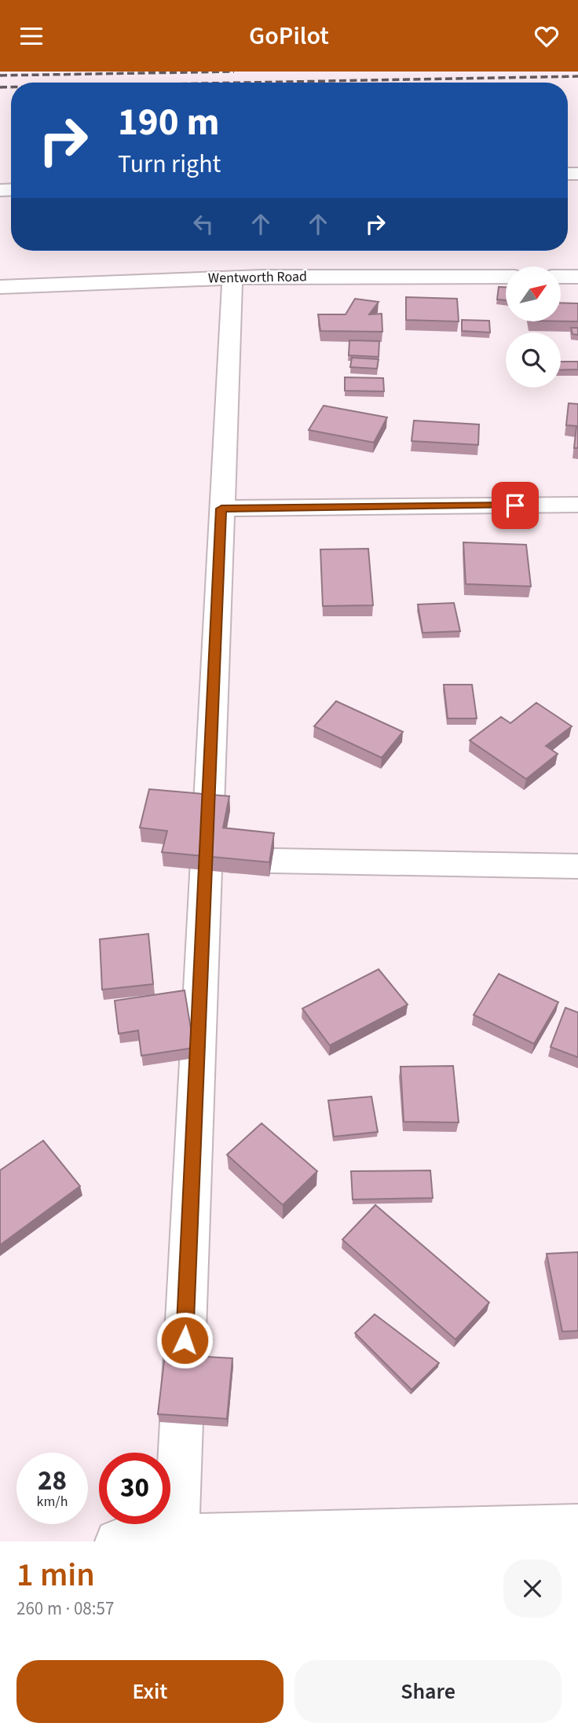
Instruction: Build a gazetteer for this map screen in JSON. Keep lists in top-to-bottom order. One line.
{"streets":{"main road":["Wentworth Road"]},"north":"top right","page":{"header":"GoPilot","turn":["190 m","Turn right"],"speed":"28 km/h","limit":"30","heading":["1 min","260 m · 08:57"],"buttons":["Exit","Share"]}}
